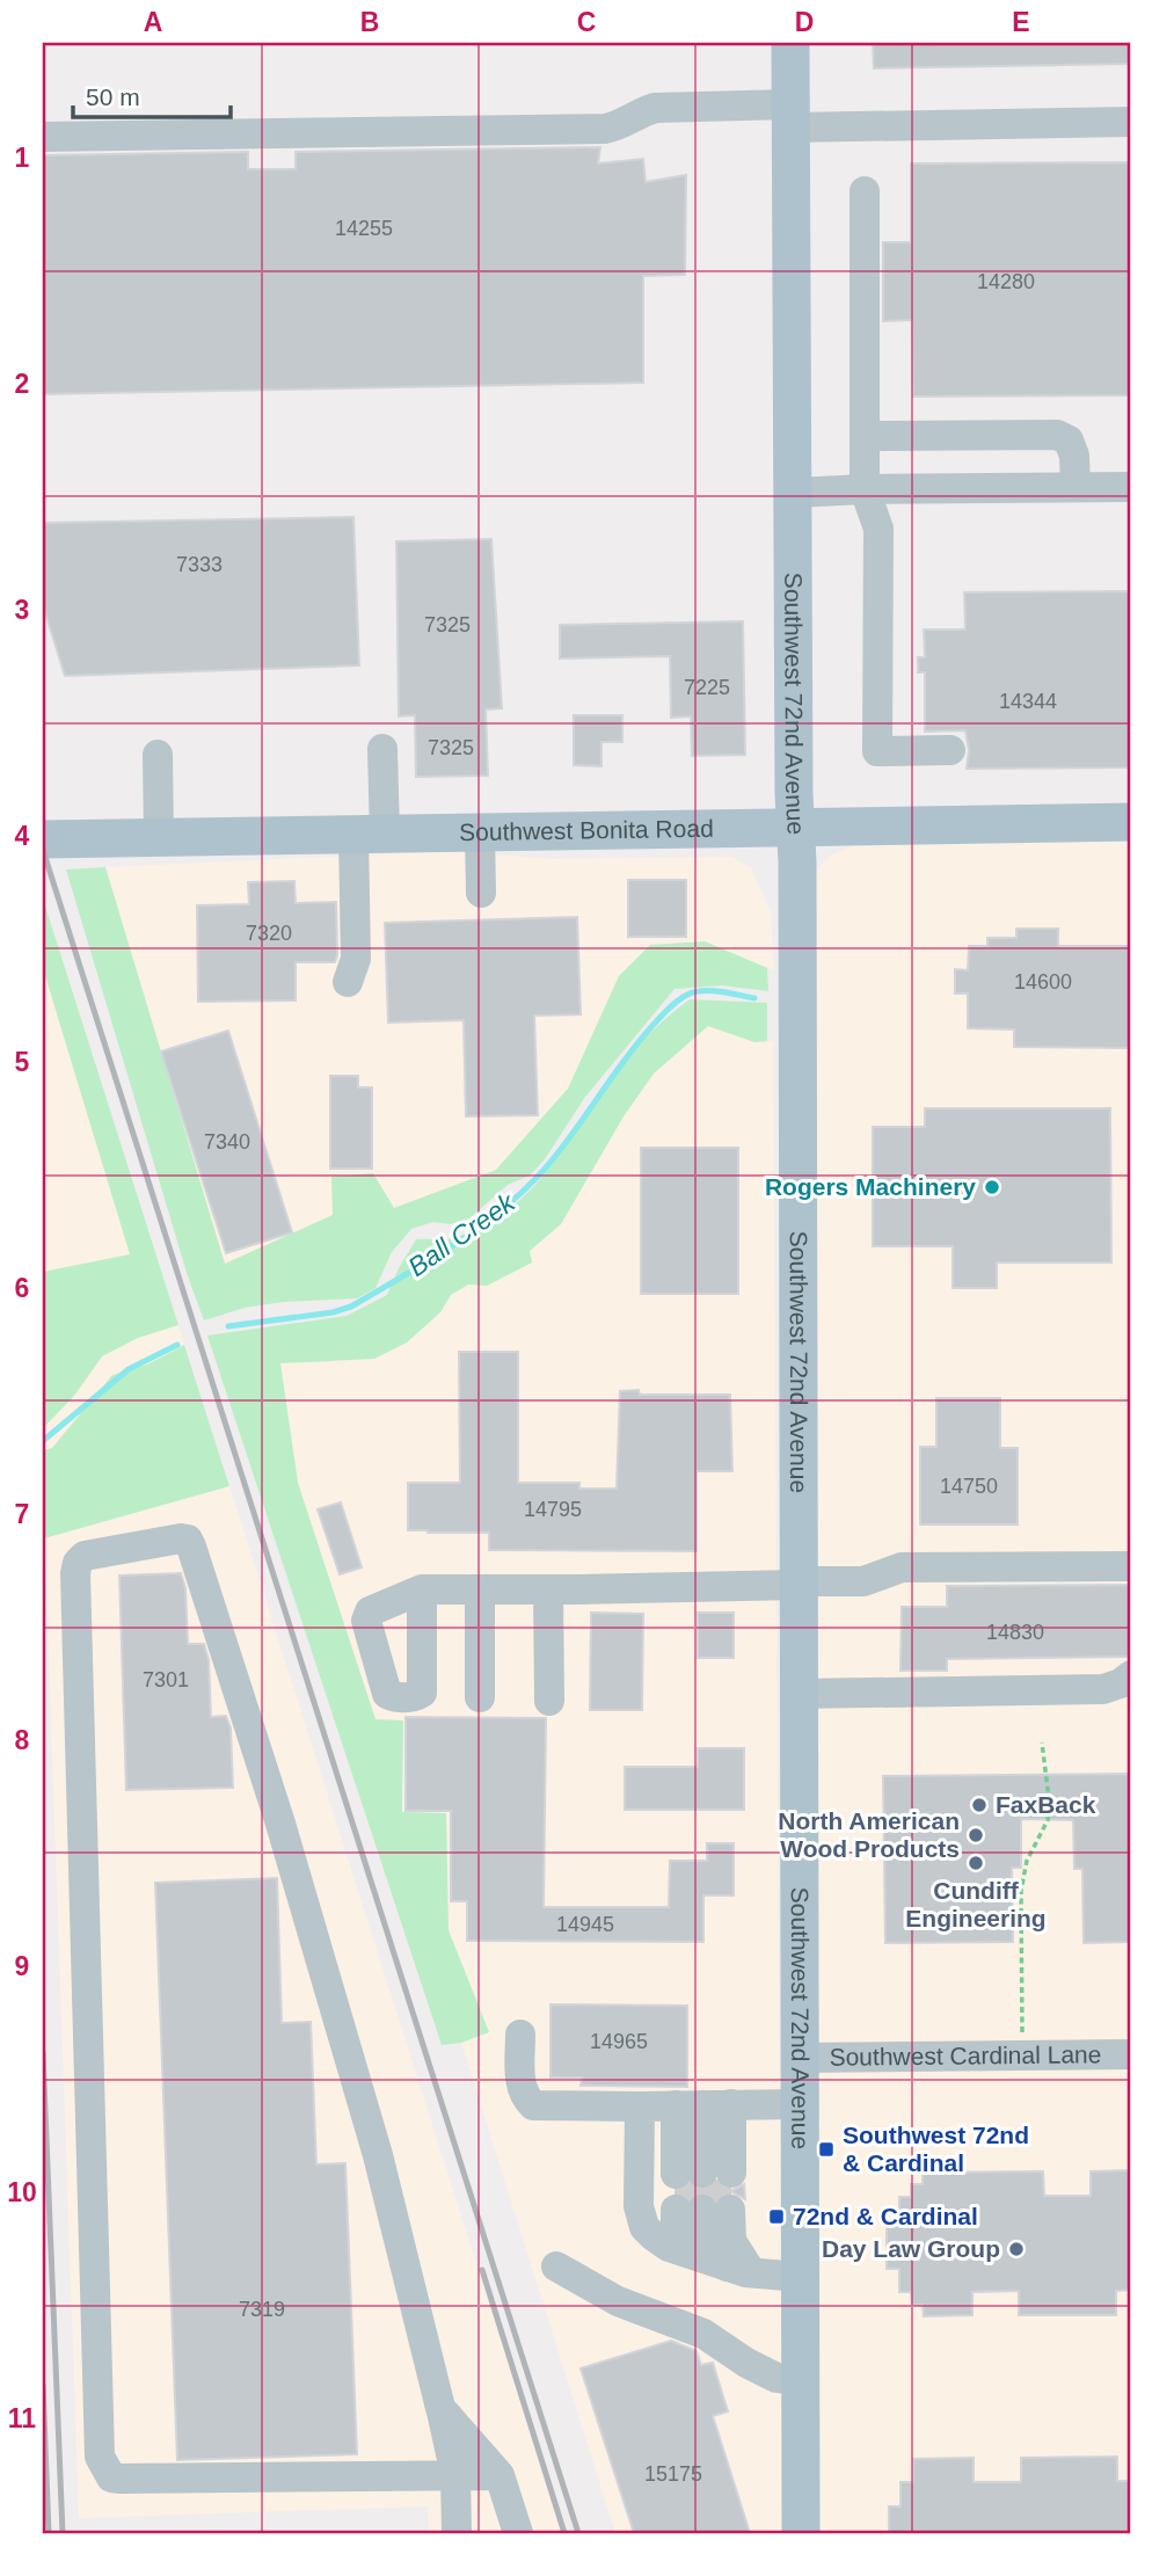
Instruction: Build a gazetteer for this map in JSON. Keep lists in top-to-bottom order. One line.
{"streets":{"main road":["Southwest 72nd Avenue","Southwest Bonita Road"],"street":["Southwest Cardinal Lane"]},"crossings":[["Southwest 72nd Avenue","Southwest Bonita Road"],["Southwest 72nd Avenue","Southwest Cardinal Lane"]],"water":["Ball Creek"],"places":{"other":["Rogers Machinery","FaxBack","North American Wood Products","Cundiff Engineering","Day Law Group"],"transit":["Southwest 72nd & Cardinal","72nd & Cardinal"]},"house_numbers":["14255","14280","7333","7325","7225","14344","7325","7320","14600","7340","14750","14795","14830","7301","14945","14965","7319","15175"],"scale_bar":"50 m","grid":{"columns":["A","B","C","D","E"],"rows":["1","2","3","4","5","6","7","8","9","10","11"]}}
